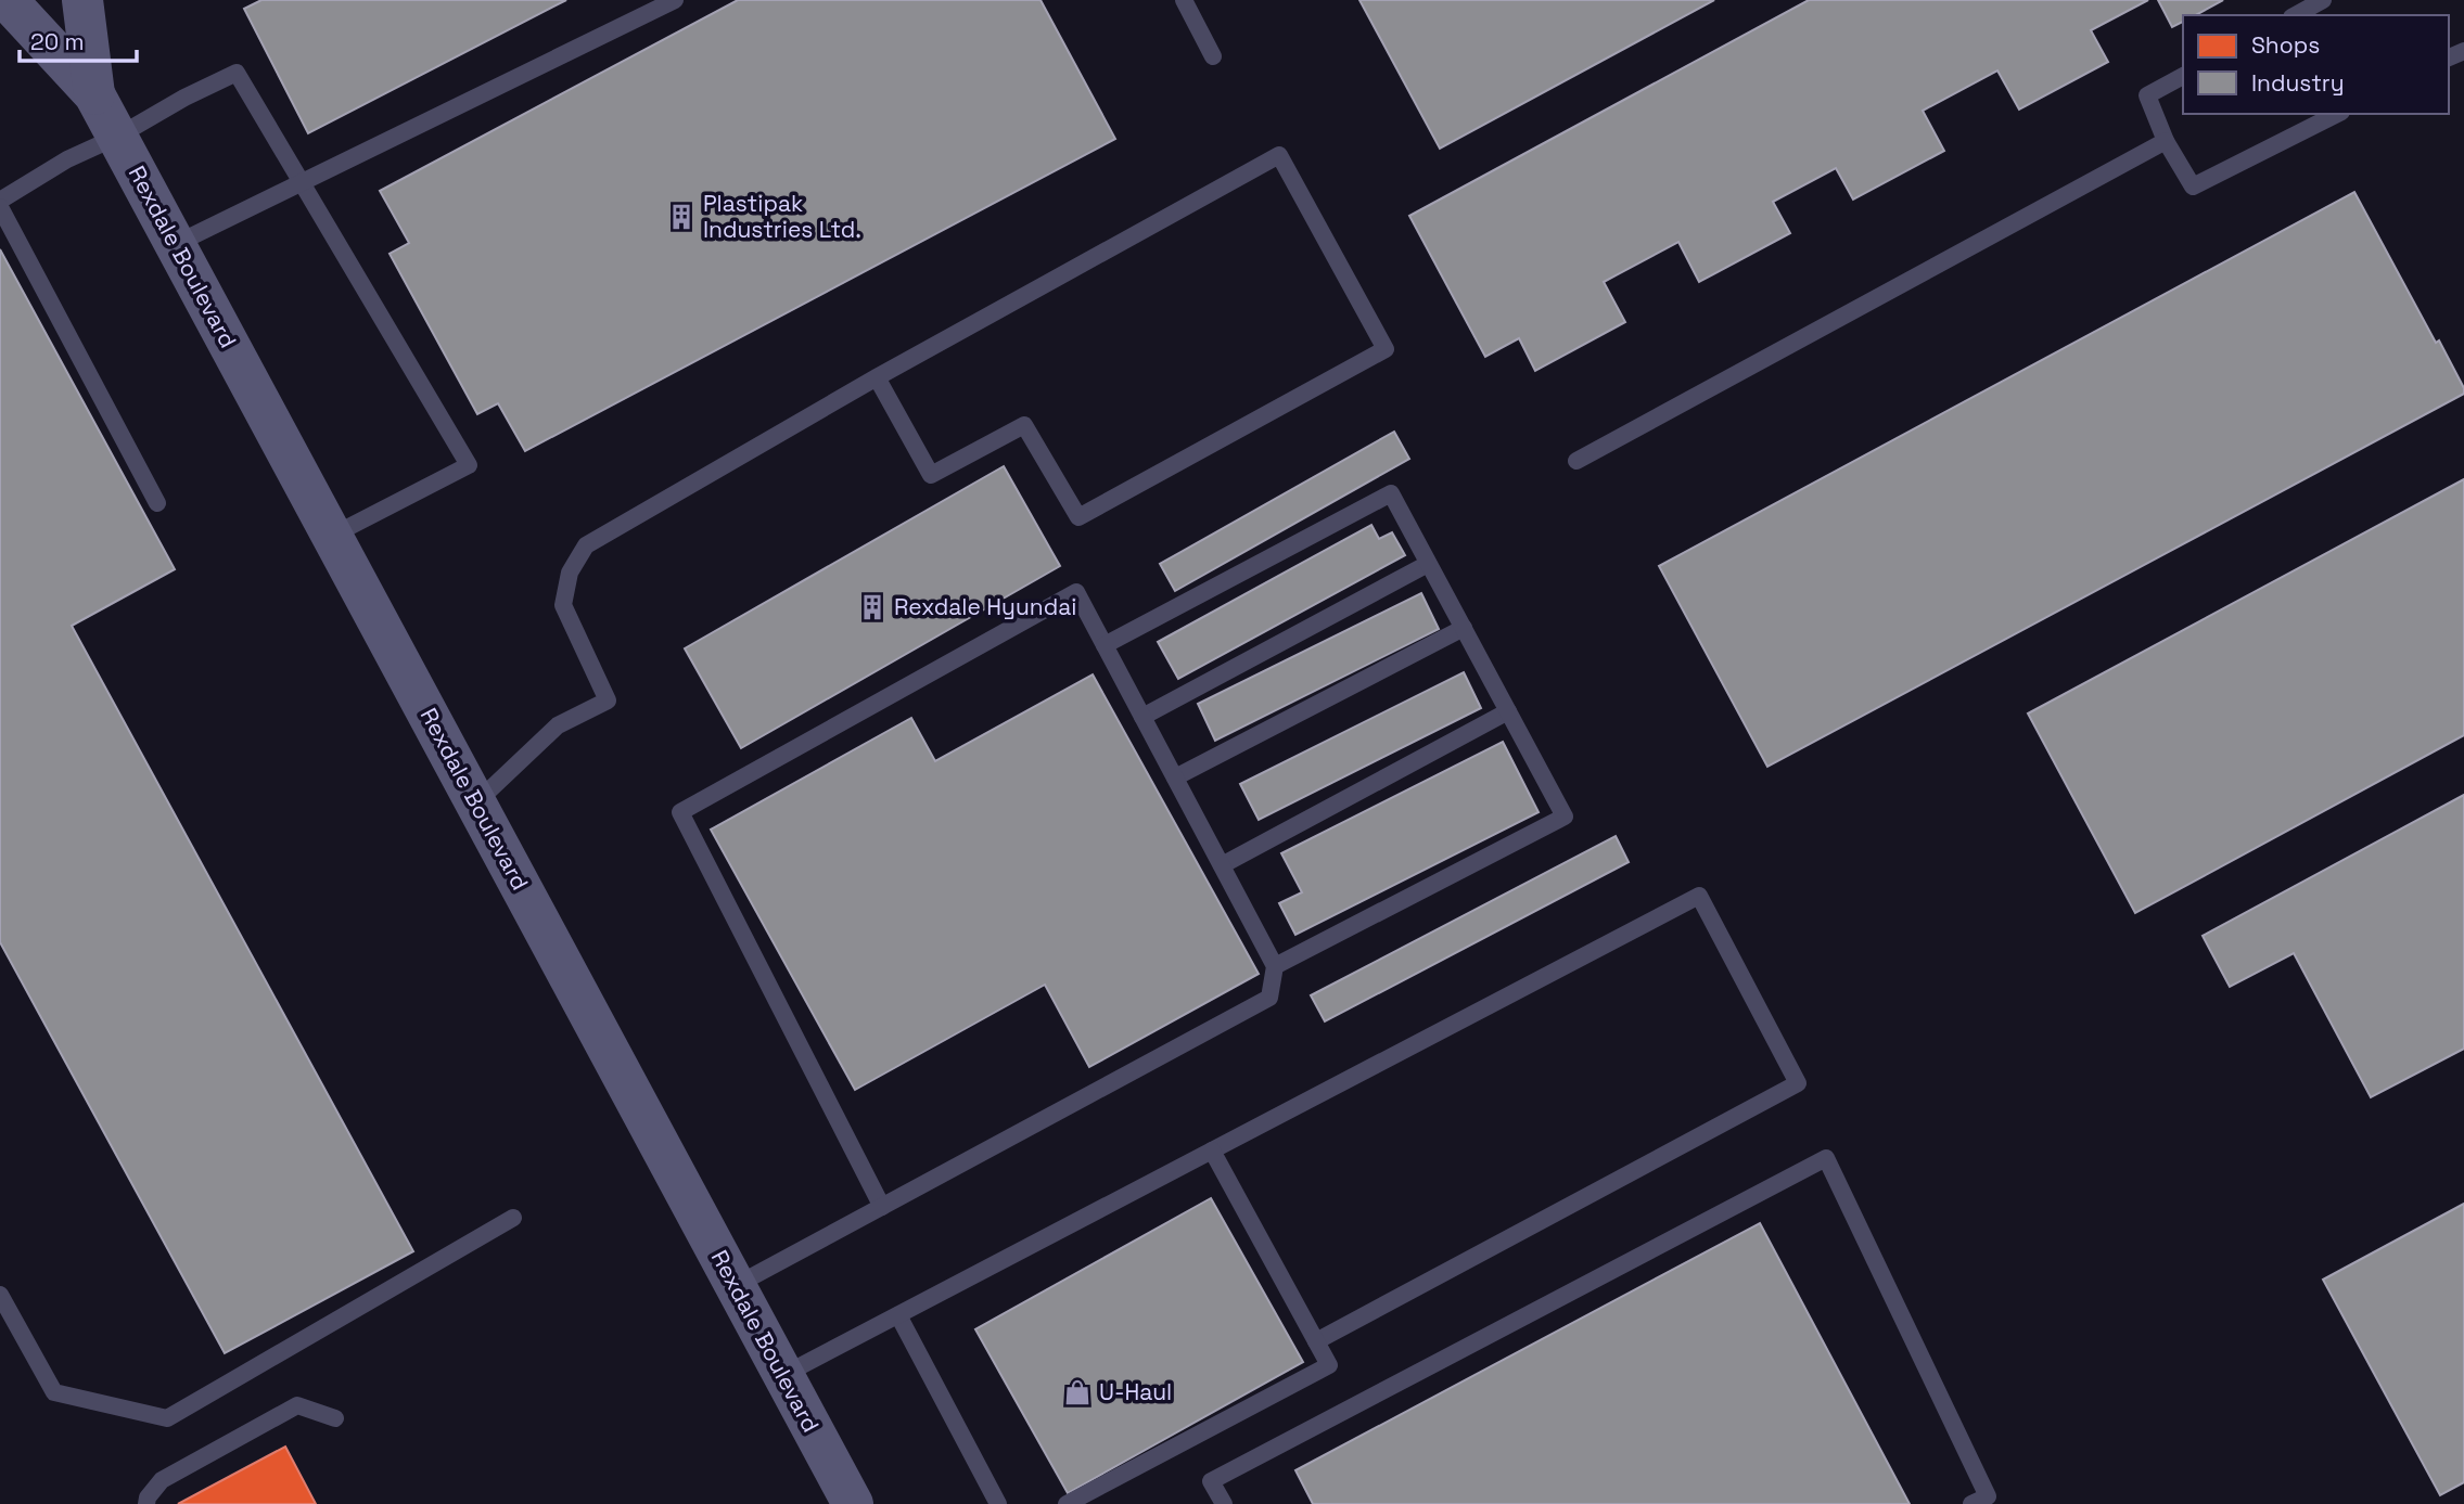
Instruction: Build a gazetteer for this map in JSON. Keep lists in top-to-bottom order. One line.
{"streets":{"main road":["Rexdale Boulevard"]},"places":{"building":["Plastipak Industries Ltd.","Rexdale Hyundai"],"shop":["U-Haul"]},"legend":["Shops","Industry"],"scale_bar":"20 m"}
